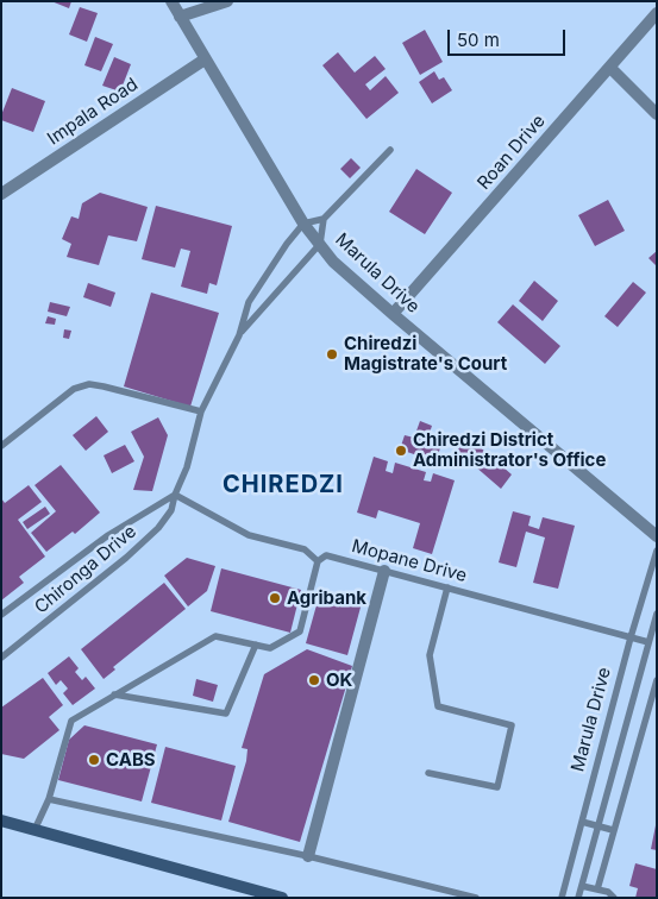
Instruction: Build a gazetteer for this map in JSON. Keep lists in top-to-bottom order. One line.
{"streets":{"street":["Impala Road","Roan Drive","Marula Drive"],"lane":["Mopane Drive","Chironga Drive"]},"crossings":[["Impala Road","Marula Drive"],["Roan Drive","Marula Drive"],["Marula Drive","Mopane Drive"]],"districts":["CHIREDZI"],"places":["Chiredzi Magistrate's Court","Chiredzi District Administrator's Office","Agribank","OK","CABS"],"scale_bar":"50 m"}
